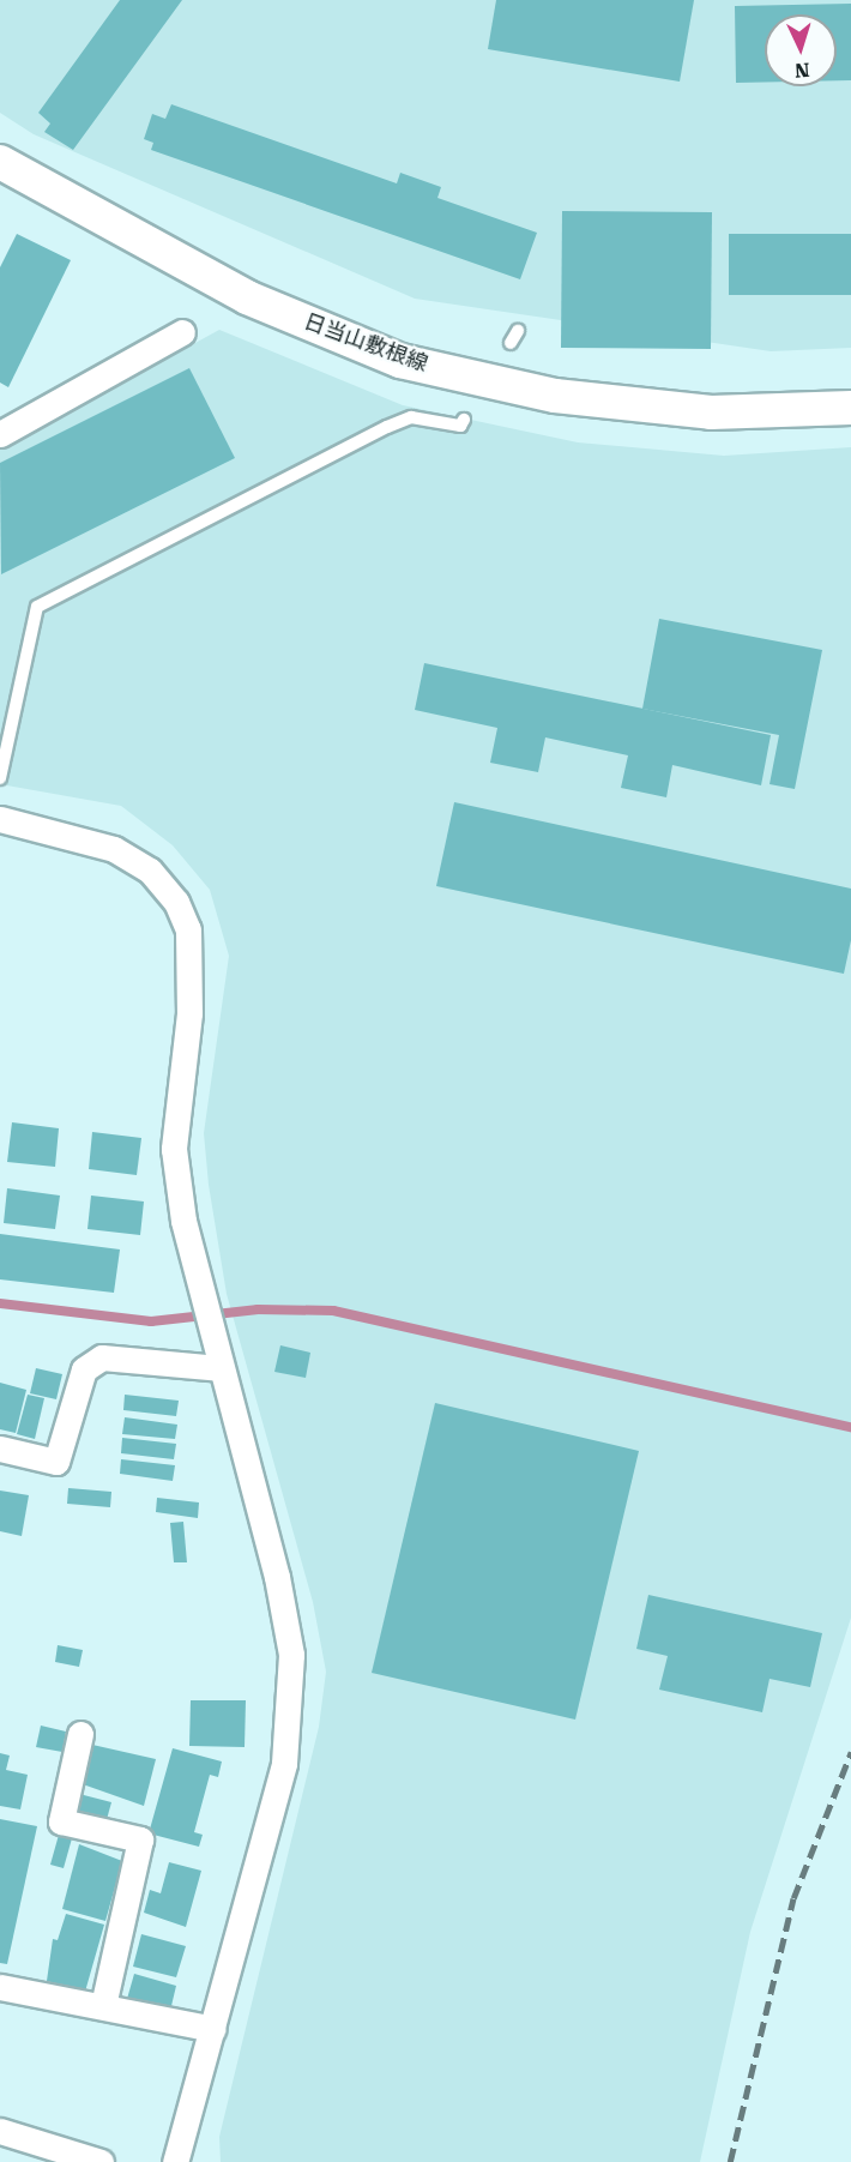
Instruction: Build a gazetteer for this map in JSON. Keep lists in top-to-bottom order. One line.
{"streets":{"main road":["日当山敷根線"]},"north":"bottom"}
